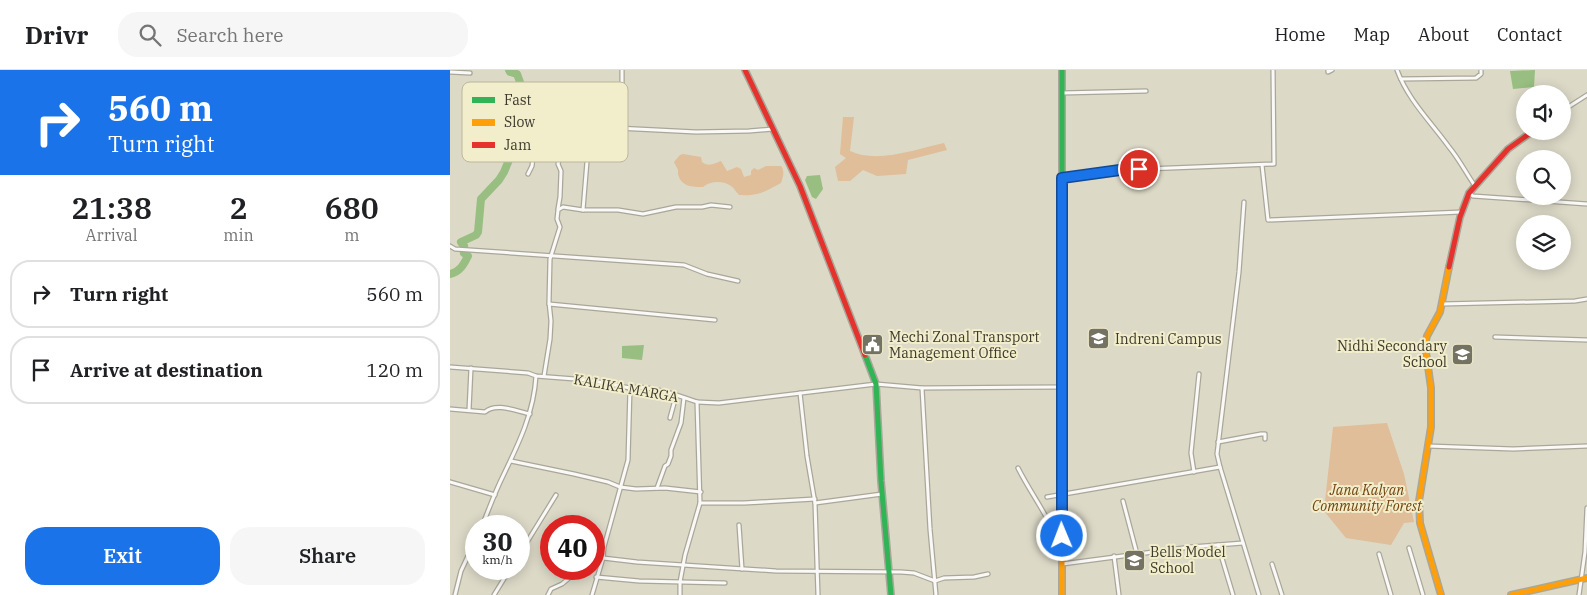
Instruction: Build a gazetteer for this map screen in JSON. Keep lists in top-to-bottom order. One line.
{"streets":{"street":["KALIKA MARGA"]},"parks":["Jana Kalyan Community Forest"],"places":{"school or university":["Indreni Campus","Nidhi Secondary School","Bells Model School"],"public building":["Mechi Zonal Transport Management Office"]},"legend":["Fast","Slow","Jam"],"page":{"header":"Drivr","search":"Search here","nav":["Home","Map","About","Contact"],"turn":["560 m","Turn right"],"eta":["21:38","Arrival","2","min","680","m"],"list":[{"name":"Turn right","value":"560 m"},{"name":"Arrive at destination","value":"120 m"}],"speed":"30 km/h","limit":"40","buttons":["Exit","Share"]}}
